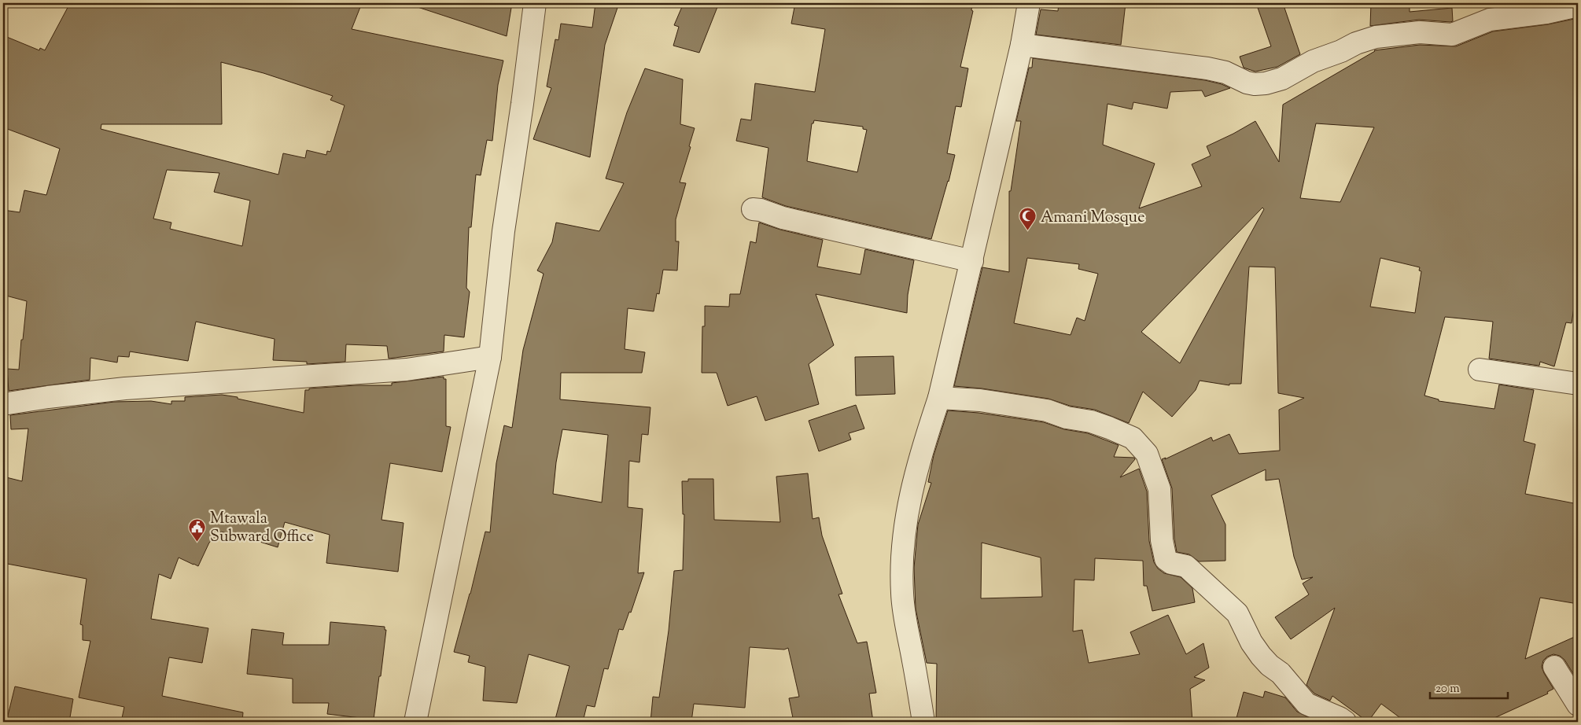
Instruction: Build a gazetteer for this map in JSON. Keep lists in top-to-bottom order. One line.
{"places":{"mosque":["Amani Mosque"],"public building":["Mtawala Subward Office"]},"scale_bar":"20 m"}
